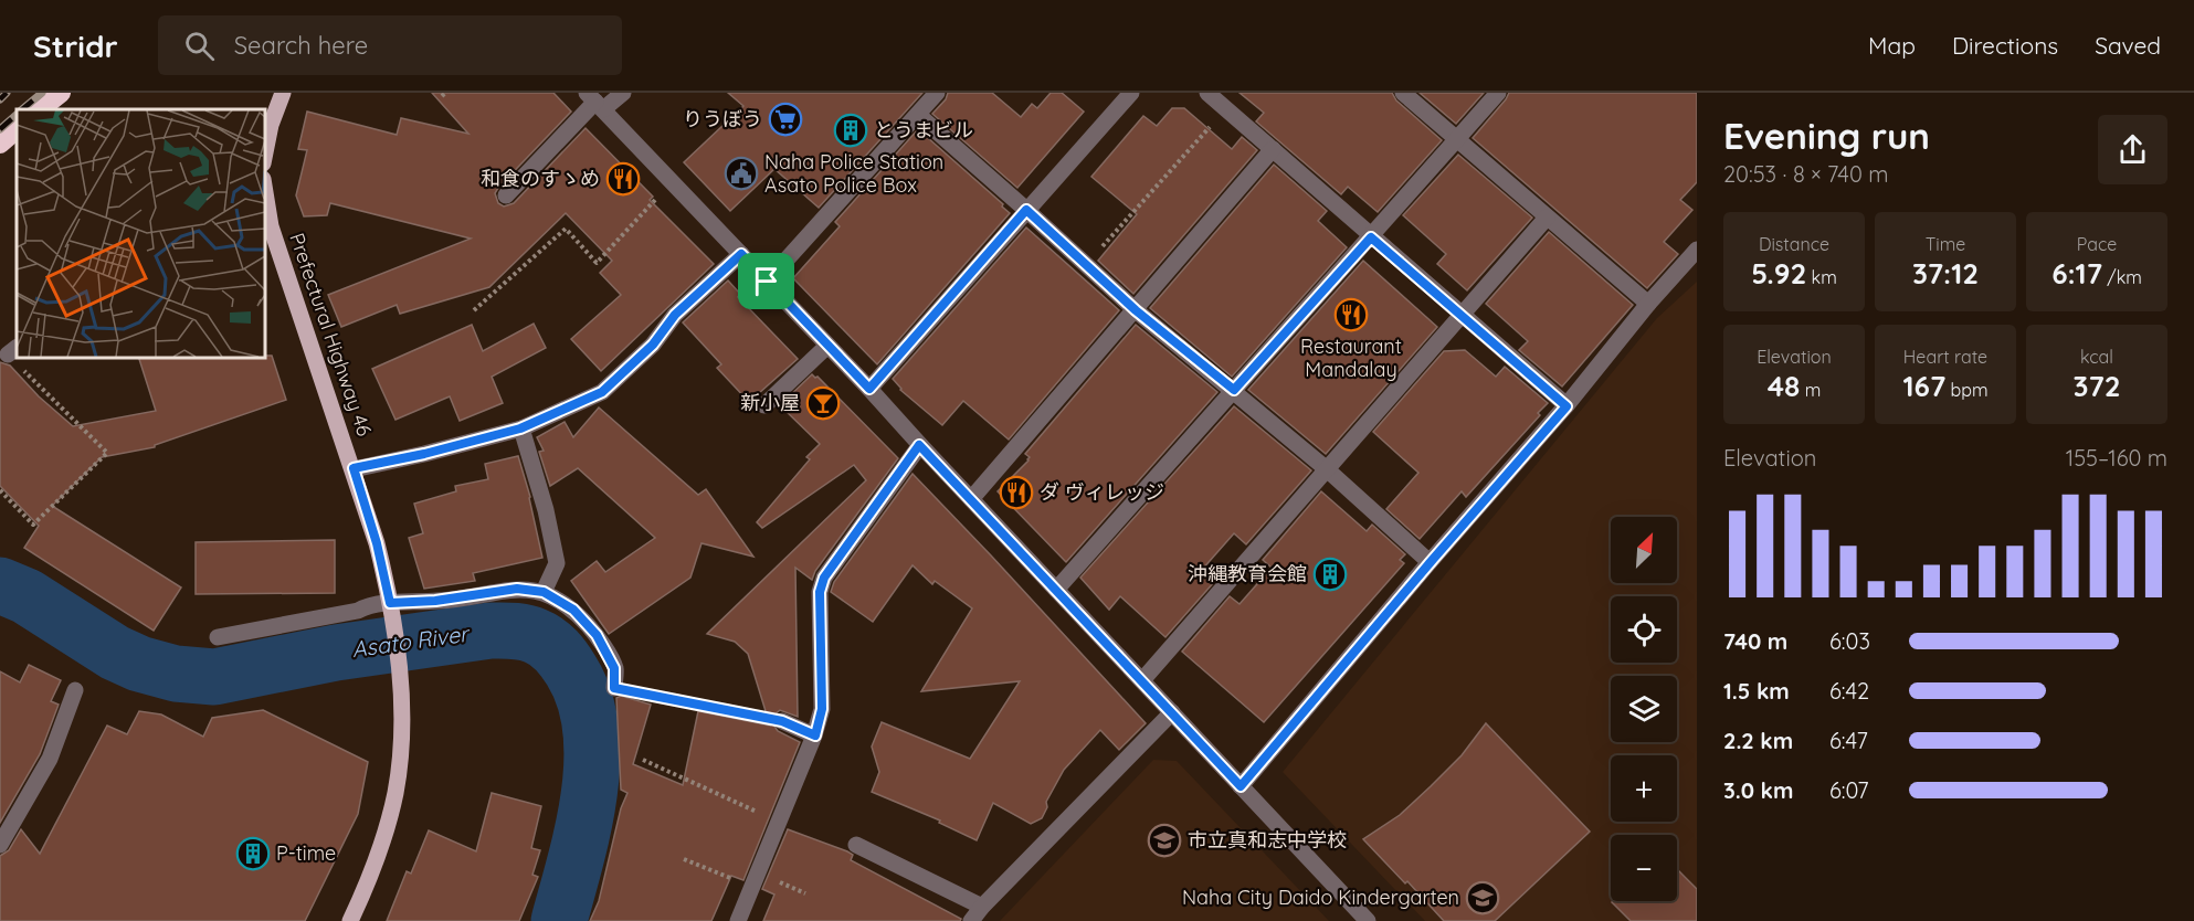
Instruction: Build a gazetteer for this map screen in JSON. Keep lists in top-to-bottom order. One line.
{"streets":{"main road":["Prefectural Highway 46"]},"water":["Asato River"],"places":{"supermarket":["りうぼう"],"building":["とうまビル","沖縄教育会館","P-time"],"public building":["Naha Police Station Asato Police Box"],"restaurant":["和食のすゝめ","Restaurant Mandalay","ダ ヴィレッジ"],"bar":["新小屋"],"school or university":["市立真和志中学校","Naha City Daido Kindergarten"]},"north":"top right","page":{"header":"Stridr","search":"Search here","nav":["Map","Directions","Saved"],"heading":["Evening run","20:53 · 8 × 740 m"],"stats":[["Distance","5.92 km"],["Time","37:12"],["Pace","6:17 /km"],["Elevation","48 m"],["Heart rate","167 bpm"],["kcal","372"]],"chart":["Elevation","155–160 m"],"map_buttons":["+","−"],"list":[{"name":"740 m","note":"6:03"},{"name":"1.5 km","note":"6:42"},{"name":"2.2 km","note":"6:47"},{"name":"3.0 km","note":"6:07"}]}}
